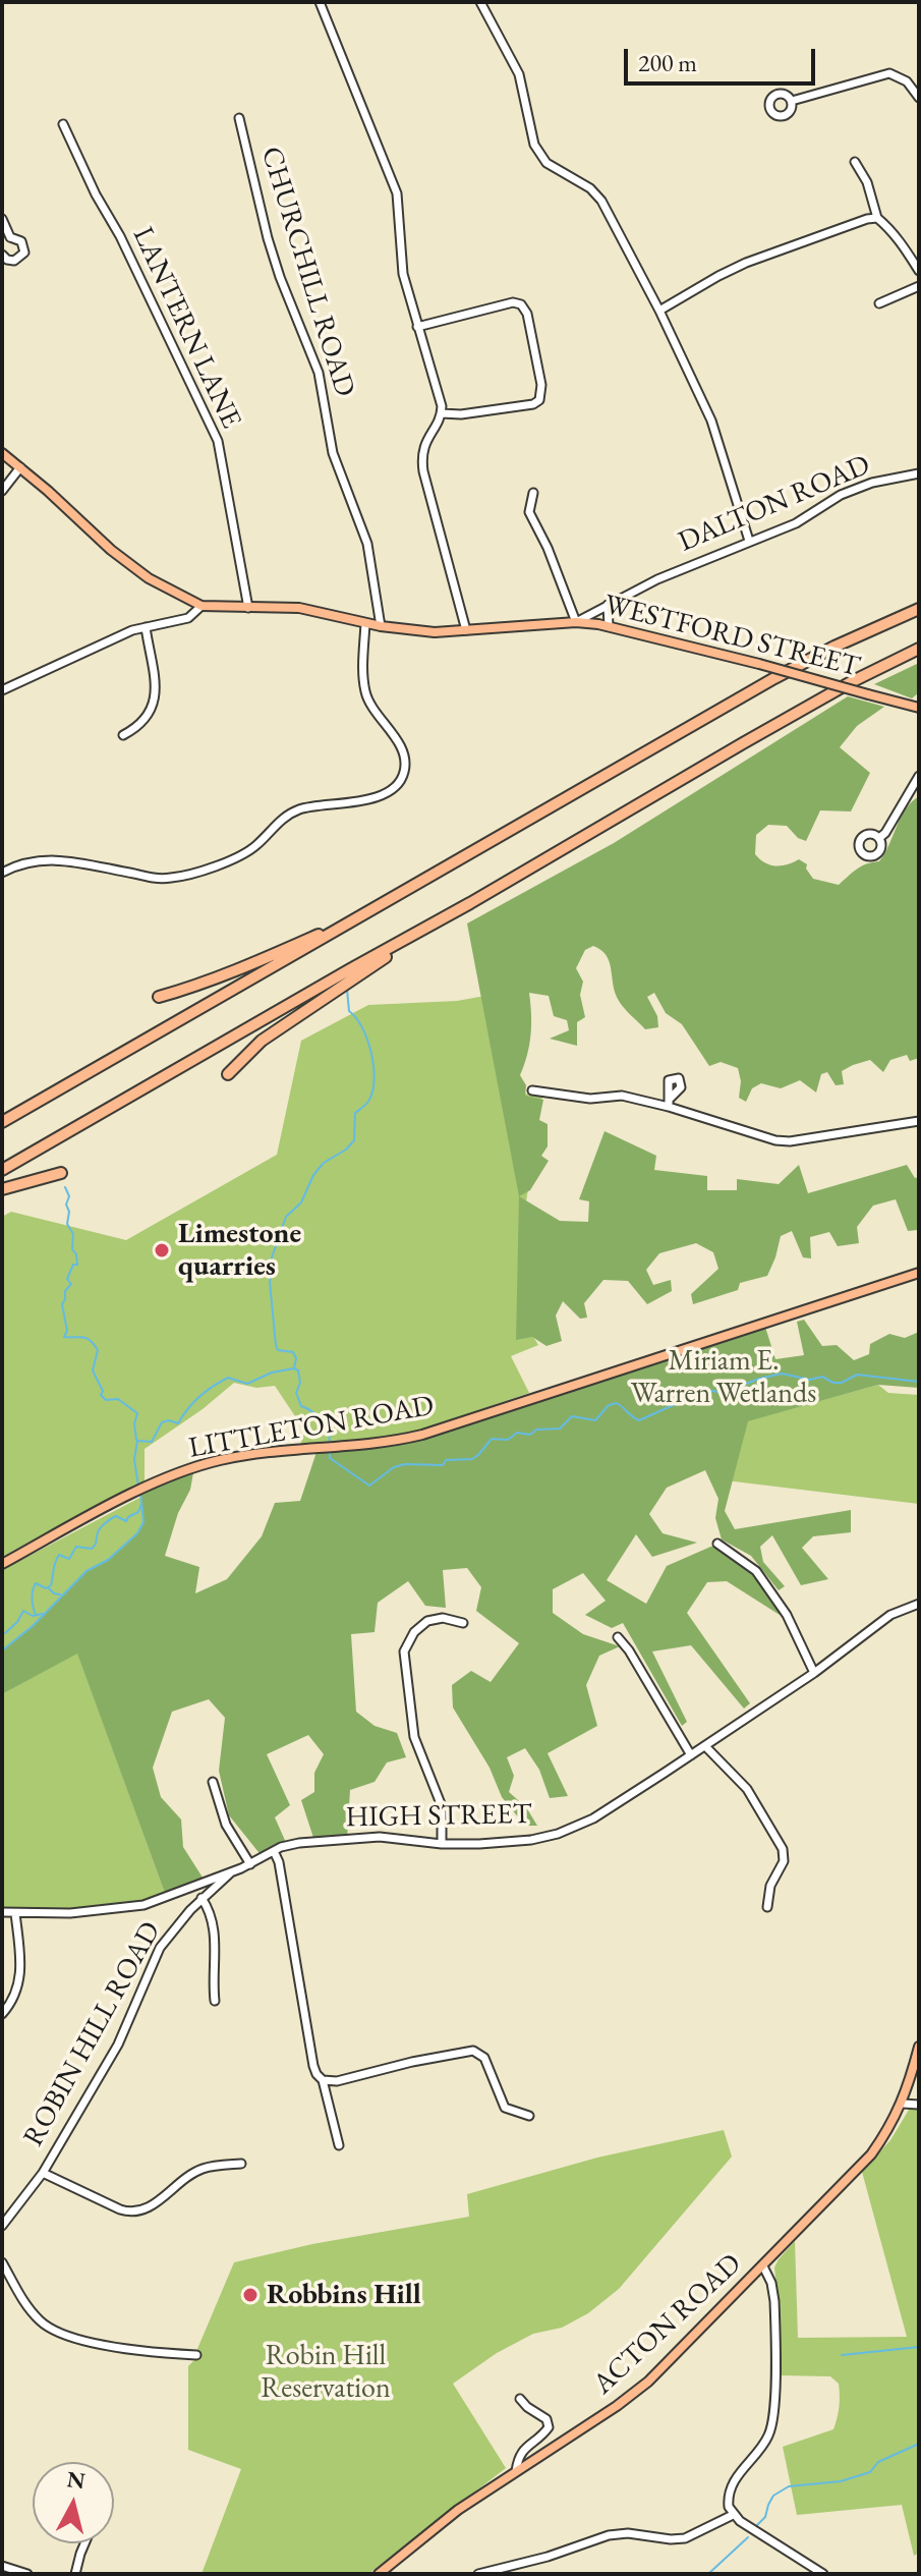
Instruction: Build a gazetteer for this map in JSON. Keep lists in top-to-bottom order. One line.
{"streets":{"main road":["WESTFORD STREET","LITTLETON ROAD","ACTON ROAD"],"street":["CHURCHILL ROAD","LANTERN LANE","DALTON ROAD","HIGH STREET","ROBIN HILL ROAD"]},"crossings":[["CHURCHILL ROAD","WESTFORD STREET"],["LANTERN LANE","WESTFORD STREET"],["DALTON ROAD","WESTFORD STREET"],["HIGH STREET","ROBIN HILL ROAD"]],"parks":["Miriam E. Warren Wetlands","Robin Hill Reservation"],"places":["Limestone quarries","Robbins Hill"],"scale_bar":"200 m","north":"top"}
